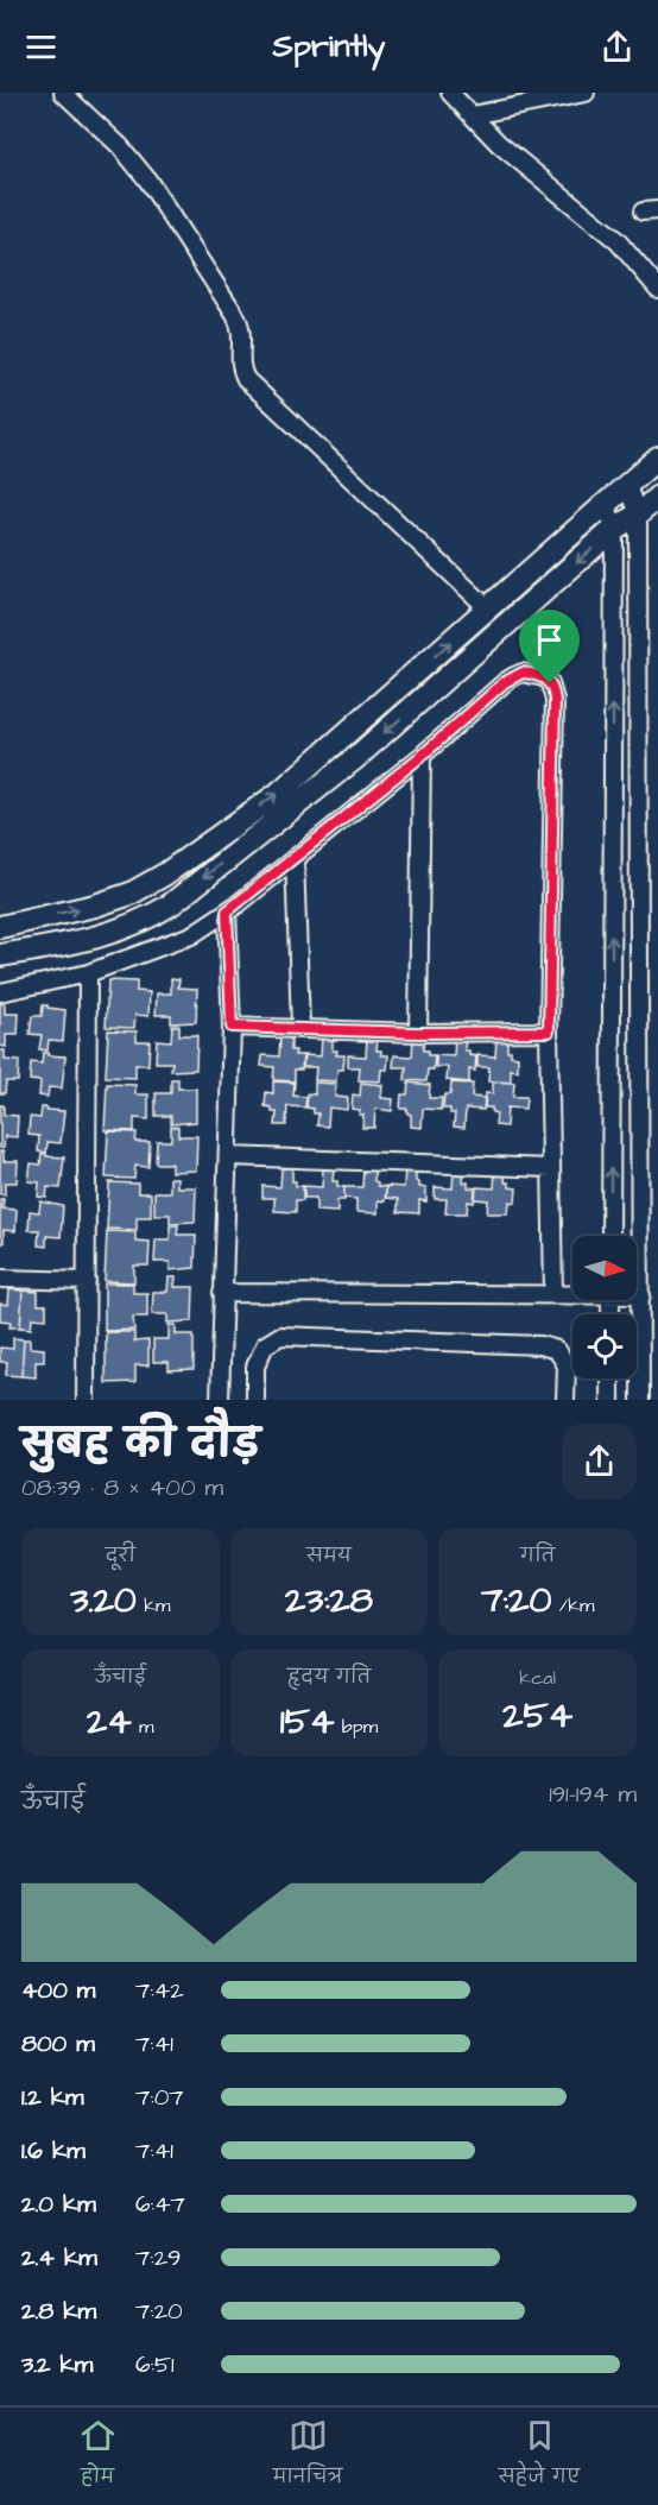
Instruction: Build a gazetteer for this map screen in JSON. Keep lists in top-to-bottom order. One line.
{"north":"right","page":{"header":"Sprintly","heading":["सुबह की दौड़","08:39 · 8 × 400 m"],"stats":[["दूरी","3.20 km"],["समय","23:28"],["गति","7:20 /km"],["ऊँचाई","24 m"],["हृदय गति","154 bpm"],["kcal","254"]],"chart":["ऊँचाई","191–194 m"],"list":[{"name":"400 m","note":"7:42"},{"name":"800 m","note":"7:41"},{"name":"1.2 km","note":"7:07"},{"name":"1.6 km","note":"7:41"},{"name":"2.0 km","note":"6:47"},{"name":"2.4 km","note":"7:29"},{"name":"2.8 km","note":"7:20"},{"name":"3.2 km","note":"6:51"}],"tabs":["होम","मानचित्र","सहेजे गए"]}}
